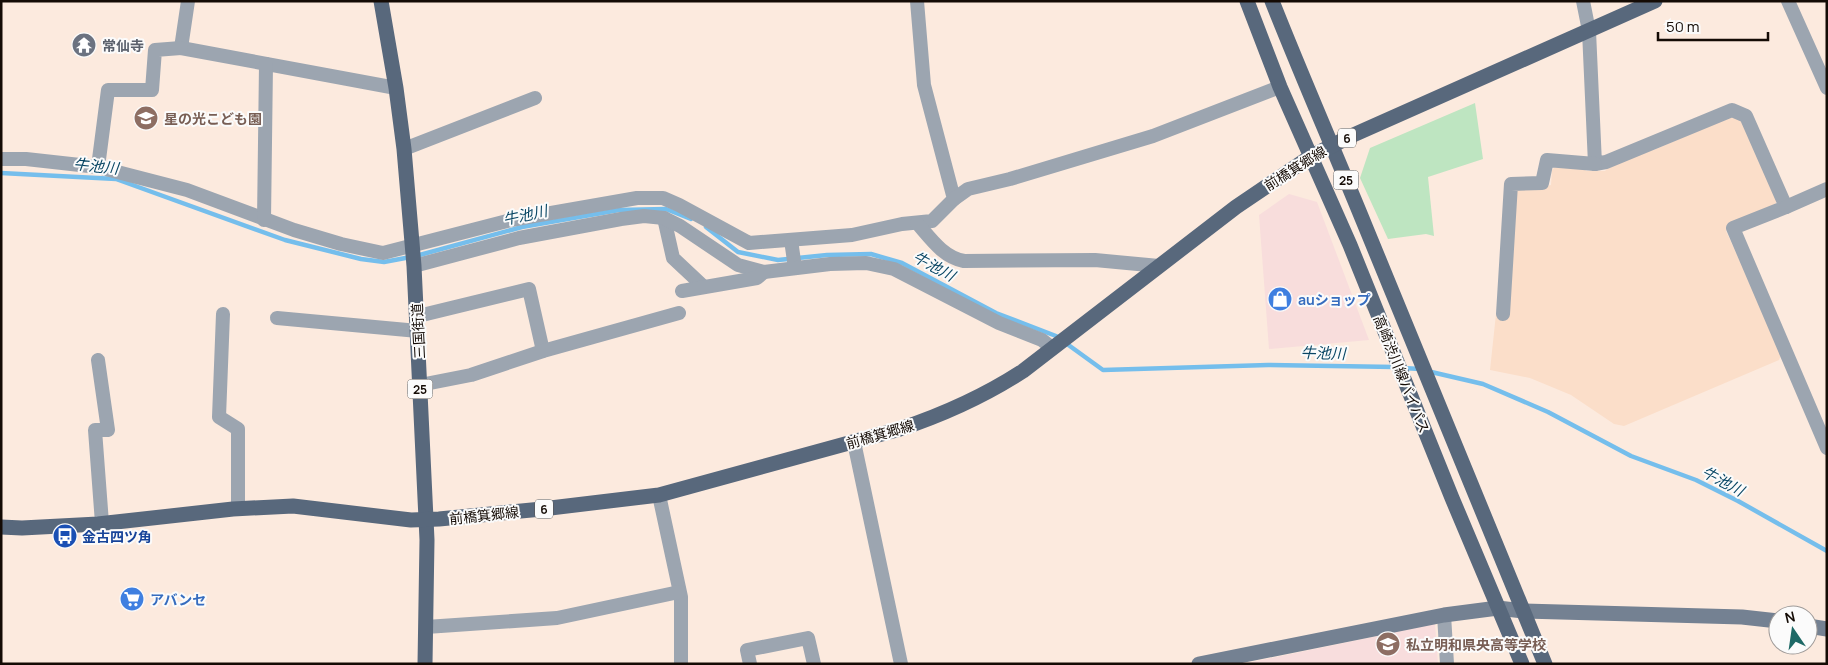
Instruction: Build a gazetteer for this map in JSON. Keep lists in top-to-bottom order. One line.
{"streets":{"main road":["6","前橋箕郷線","25","三国街道","高崎渋川線バイパス"]},"crossings":[["前橋箕郷線","三国街道"],["前橋箕郷線","高崎渋川線バイパス"]],"water":["牛池川"],"places":{"temple":["常仙寺"],"school or university":["星の光こども園","私立明和県央高等学校"],"shop":["auショップ"],"bus stop":["金古四ツ角"],"supermarket":["アバンセ"]},"scale_bar":"50 m","north":"top"}
